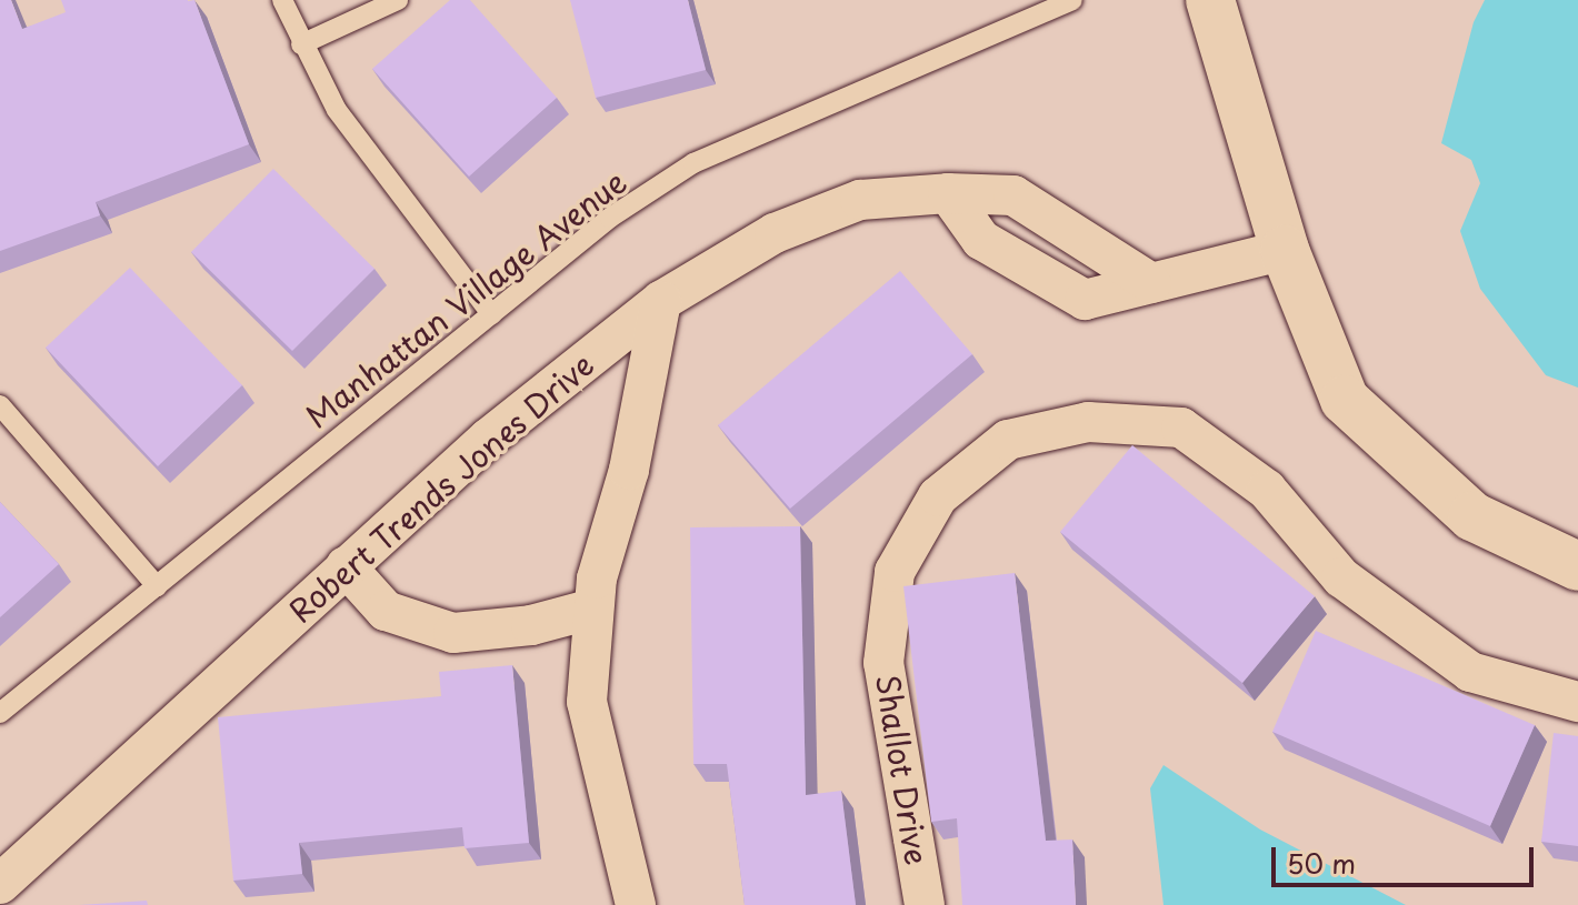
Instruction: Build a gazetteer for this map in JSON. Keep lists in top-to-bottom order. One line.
{"streets":{"street":["Robert Trends Jones Drive","Shallot Drive"],"lane":["Manhattan Village Avenue"]},"scale_bar":"50 m"}
